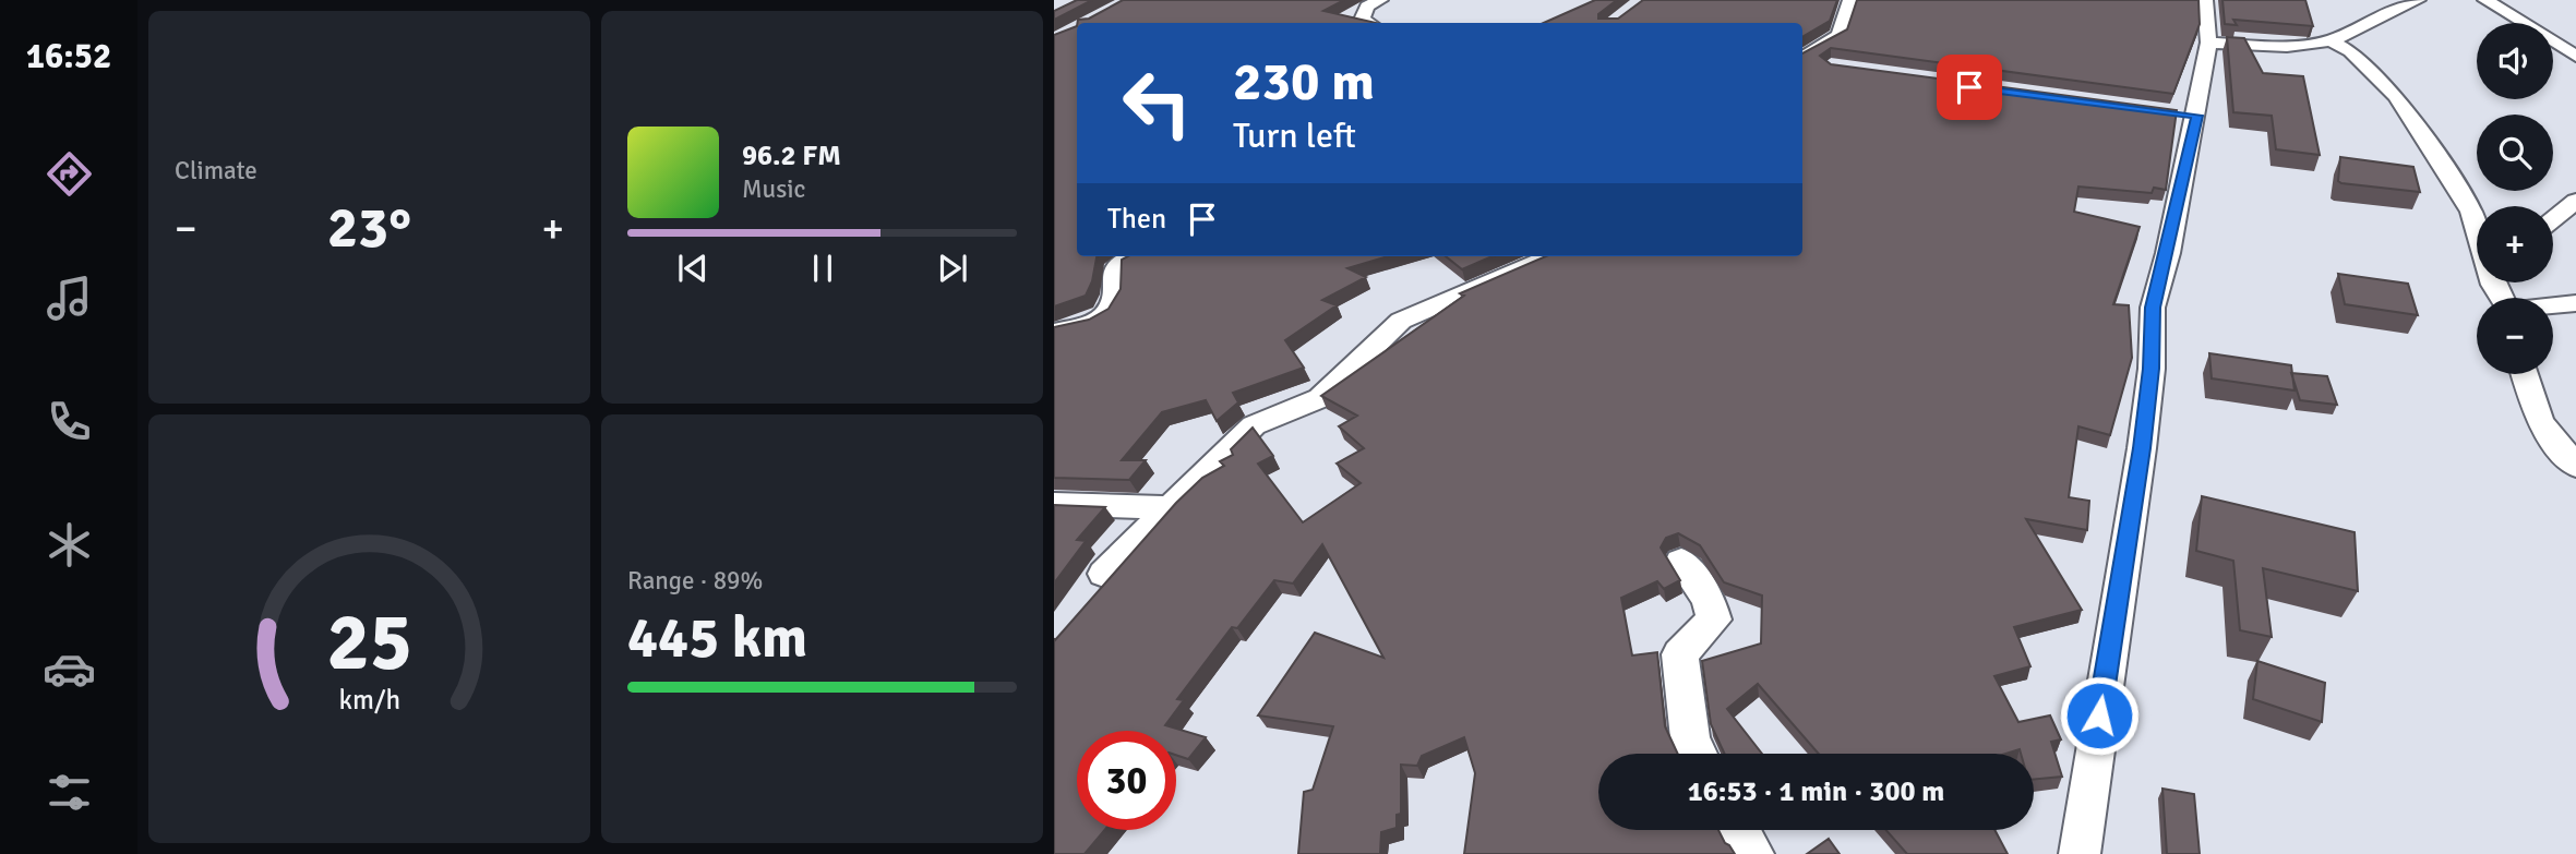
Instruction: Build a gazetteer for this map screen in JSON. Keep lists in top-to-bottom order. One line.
{"page":{"tabs":"16:52","tile":["Climate",["Range · 89%","445 km"]],"map_buttons":["+","−"],"turn":["230 m","Turn left"],"song":["96.2 FM","Music"],"then":"Then","heat":["−","23°","+"],"limit":"30","trip":"16:53 · 1 min · 300 m","gauge":["25","km/h"]}}
